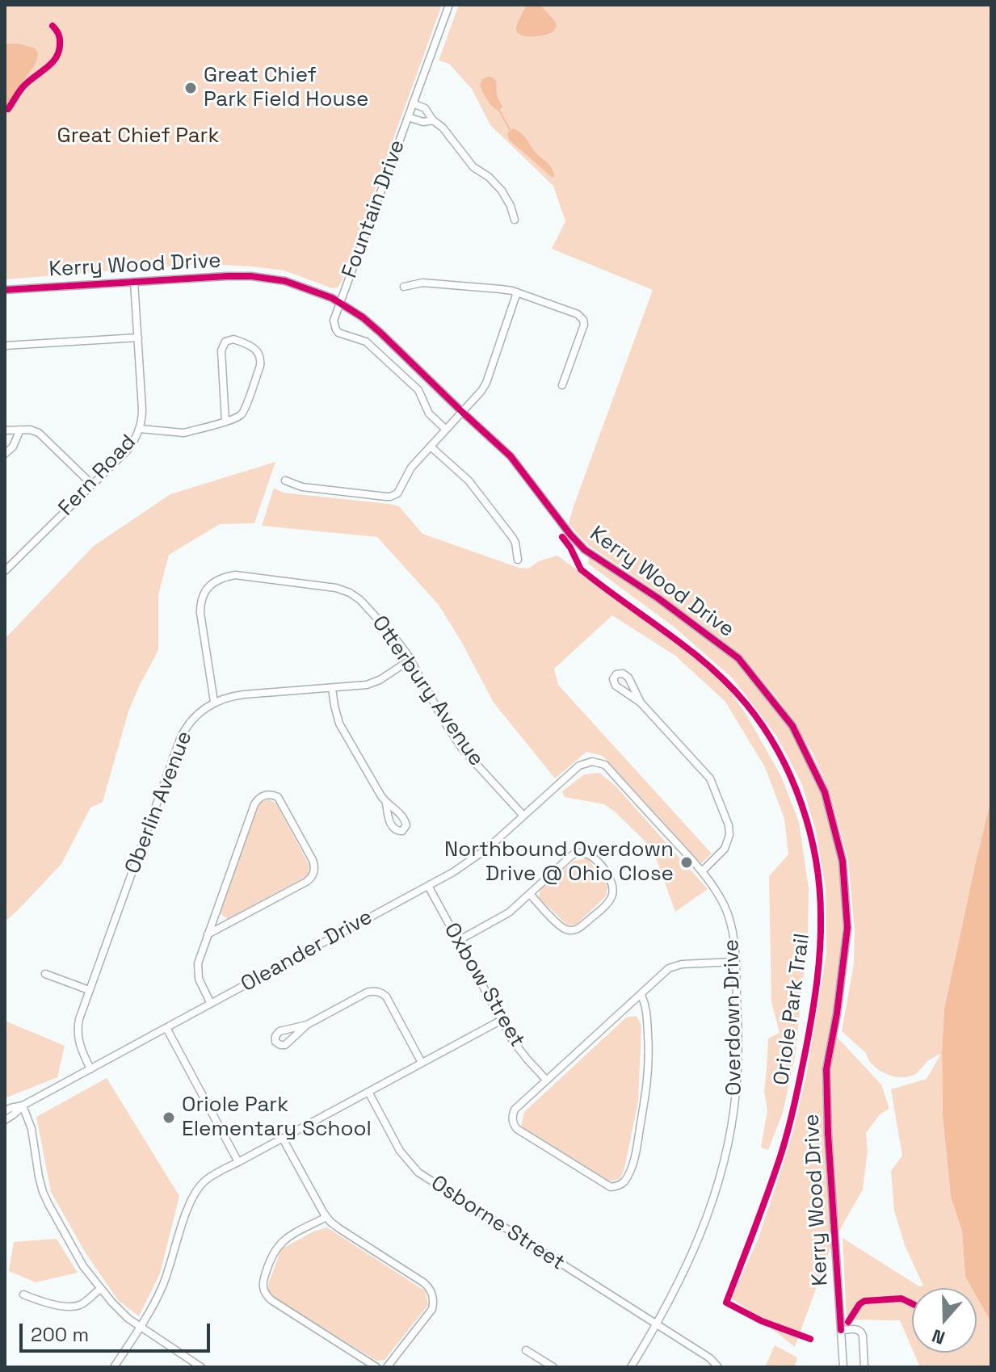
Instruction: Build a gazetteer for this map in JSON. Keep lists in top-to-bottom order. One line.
{"streets":{"street":["Fountain Drive","Kerry Wood Drive","Fern Road","Otterbury Avenue","Oberlin Avenue","Oleander Drive","Oxbow Street","Overdown Drive","Osborne Street"],"cycle path":["Oriole Park Trail"]},"crossings":[["Fountain Drive","Kerry Wood Drive"],["Kerry Wood Drive","Fern Road"],["Otterbury Avenue","Oberlin Avenue"],["Otterbury Avenue","Oleander Drive"],["Oberlin Avenue","Oleander Drive"],["Oleander Drive","Oxbow Street"],["Oleander Drive","Overdown Drive"],["Overdown Drive","Osborne Street"]],"parks":["Great Chief Park"],"places":["Great Chief Park Field House","Northbound Overdown Drive @ Ohio Close","Oriole Park Elementary School"],"scale_bar":"200 m","north":"bottom"}
